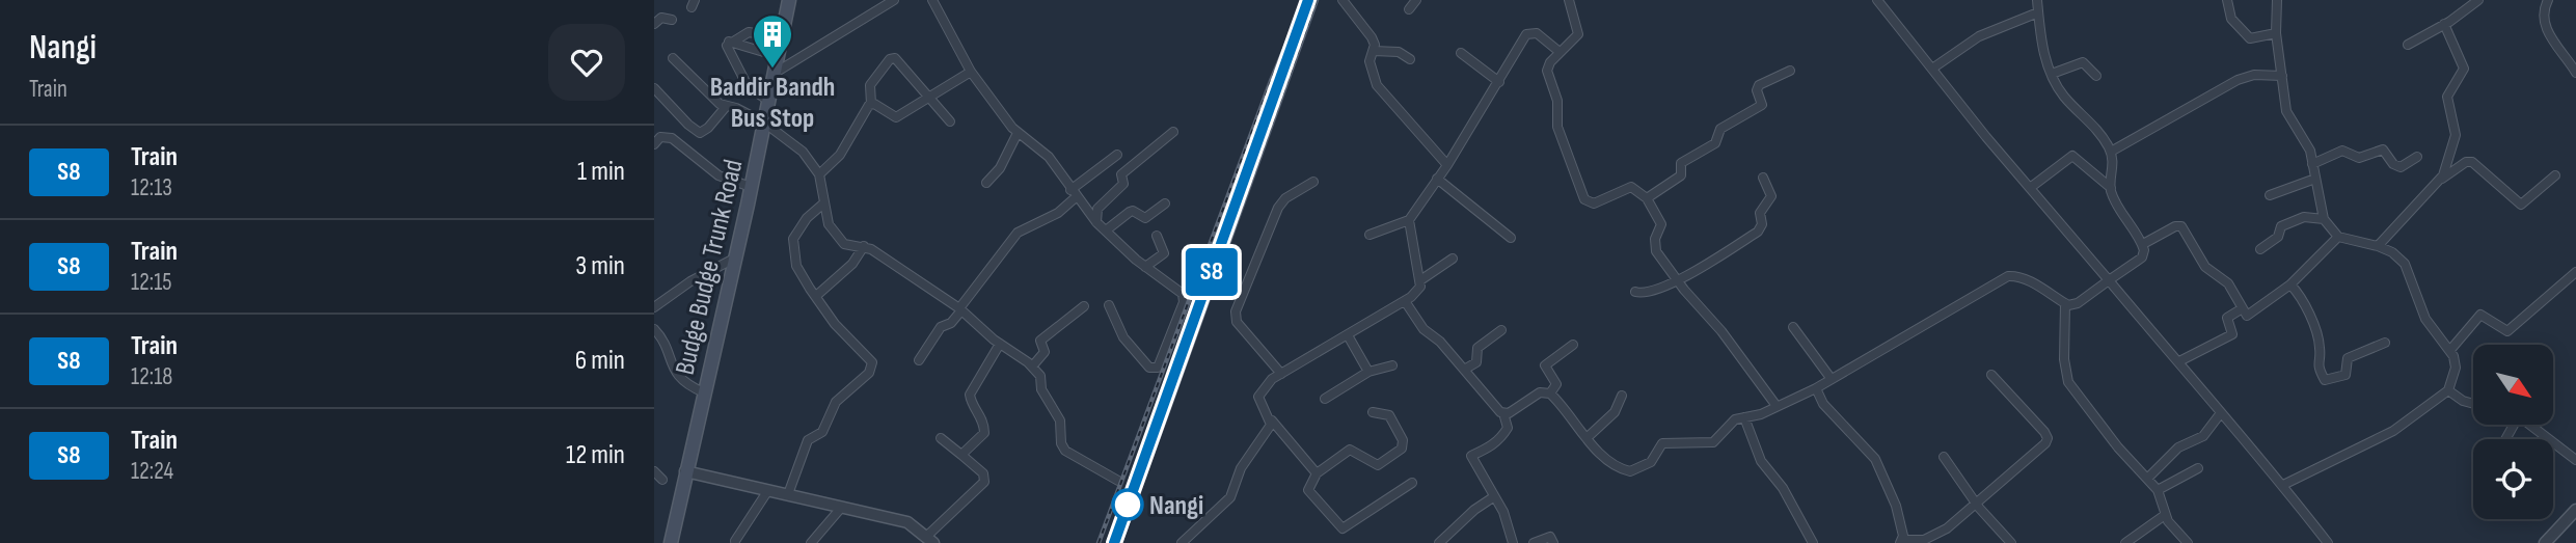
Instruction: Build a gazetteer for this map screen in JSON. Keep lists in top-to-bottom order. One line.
{"streets":{"main road":["Budge Budge Trunk Road"]},"places":{"building":["Baddir Bandh Bus Stop"],"other":["Nangi"]},"north":"bottom right","page":{"heading":["Nangi","Train"],"on_map":"S8","list":[{"mark":"S8","name":"Train","note":"12:13","value":"1 min"},{"mark":"S8","name":"Train","note":"12:15","value":"3 min"},{"mark":"S8","name":"Train","note":"12:18","value":"6 min"},{"mark":"S8","name":"Train","note":"12:24","value":"12 min"}]}}
